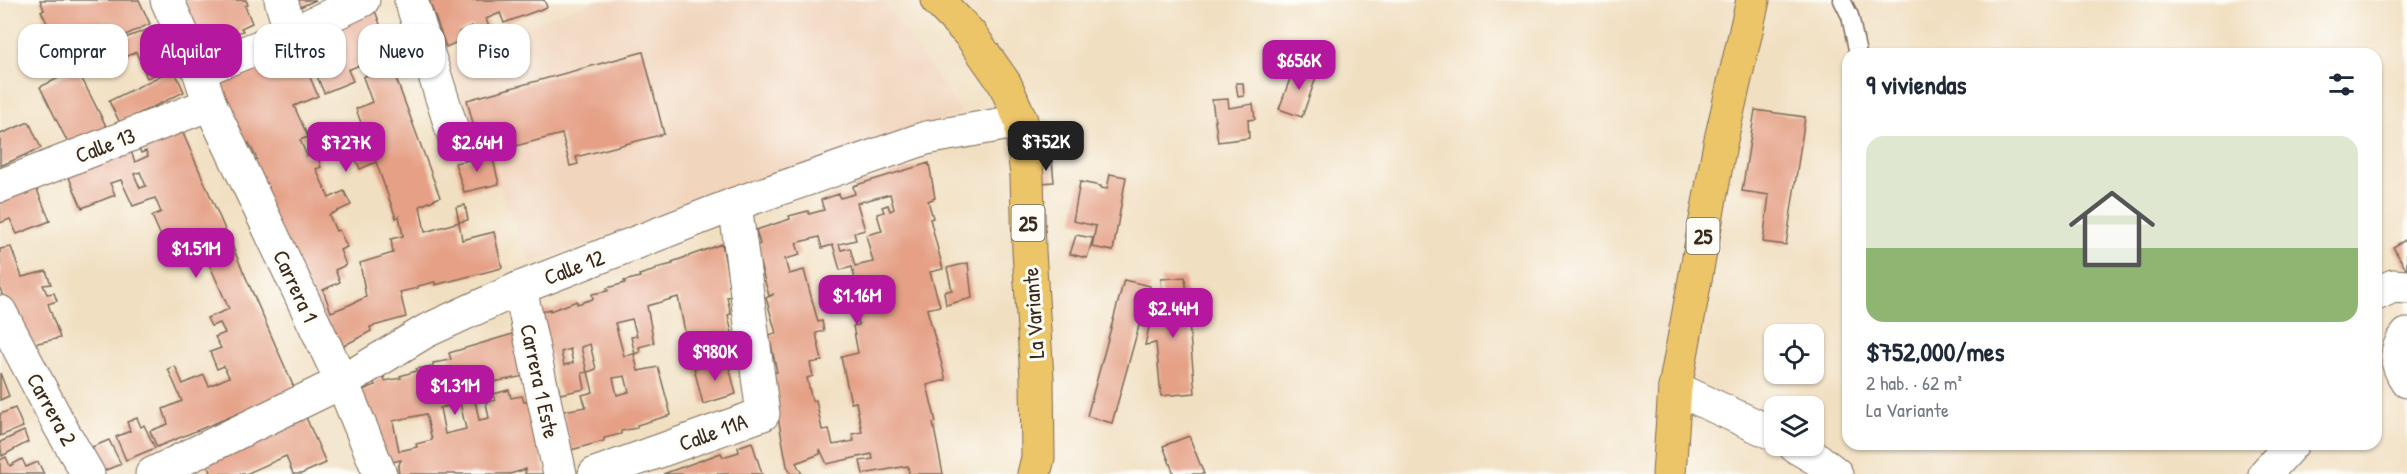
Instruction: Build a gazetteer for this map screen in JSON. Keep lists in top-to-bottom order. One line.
{"streets":{"main road":["25","La Variante"],"street":["Calle 13","Calle 12","Carrera 1","Carrera 1 Este","Carrera 2","Calle 11A"]},"crossings":[["Calle 13","Carrera 1"],["Calle 12","Carrera 1"],["Calle 12","La Variante"],["Calle 12","Carrera 1 Este"],["Calle 12","Calle 11A"]],"page":{"chip":["Comprar","Alquilar","Filtros","Nuevo","Piso"],"price":["$656K","$752K","$727K","$2.64M","$1.51M","$1.16M","$2.44M","$980K","$1.31M"],"heading":"9 viviendas","list":[{"name":"$752,000/mes","note":"2 hab. · 62 m² · La Variante"}]}}
